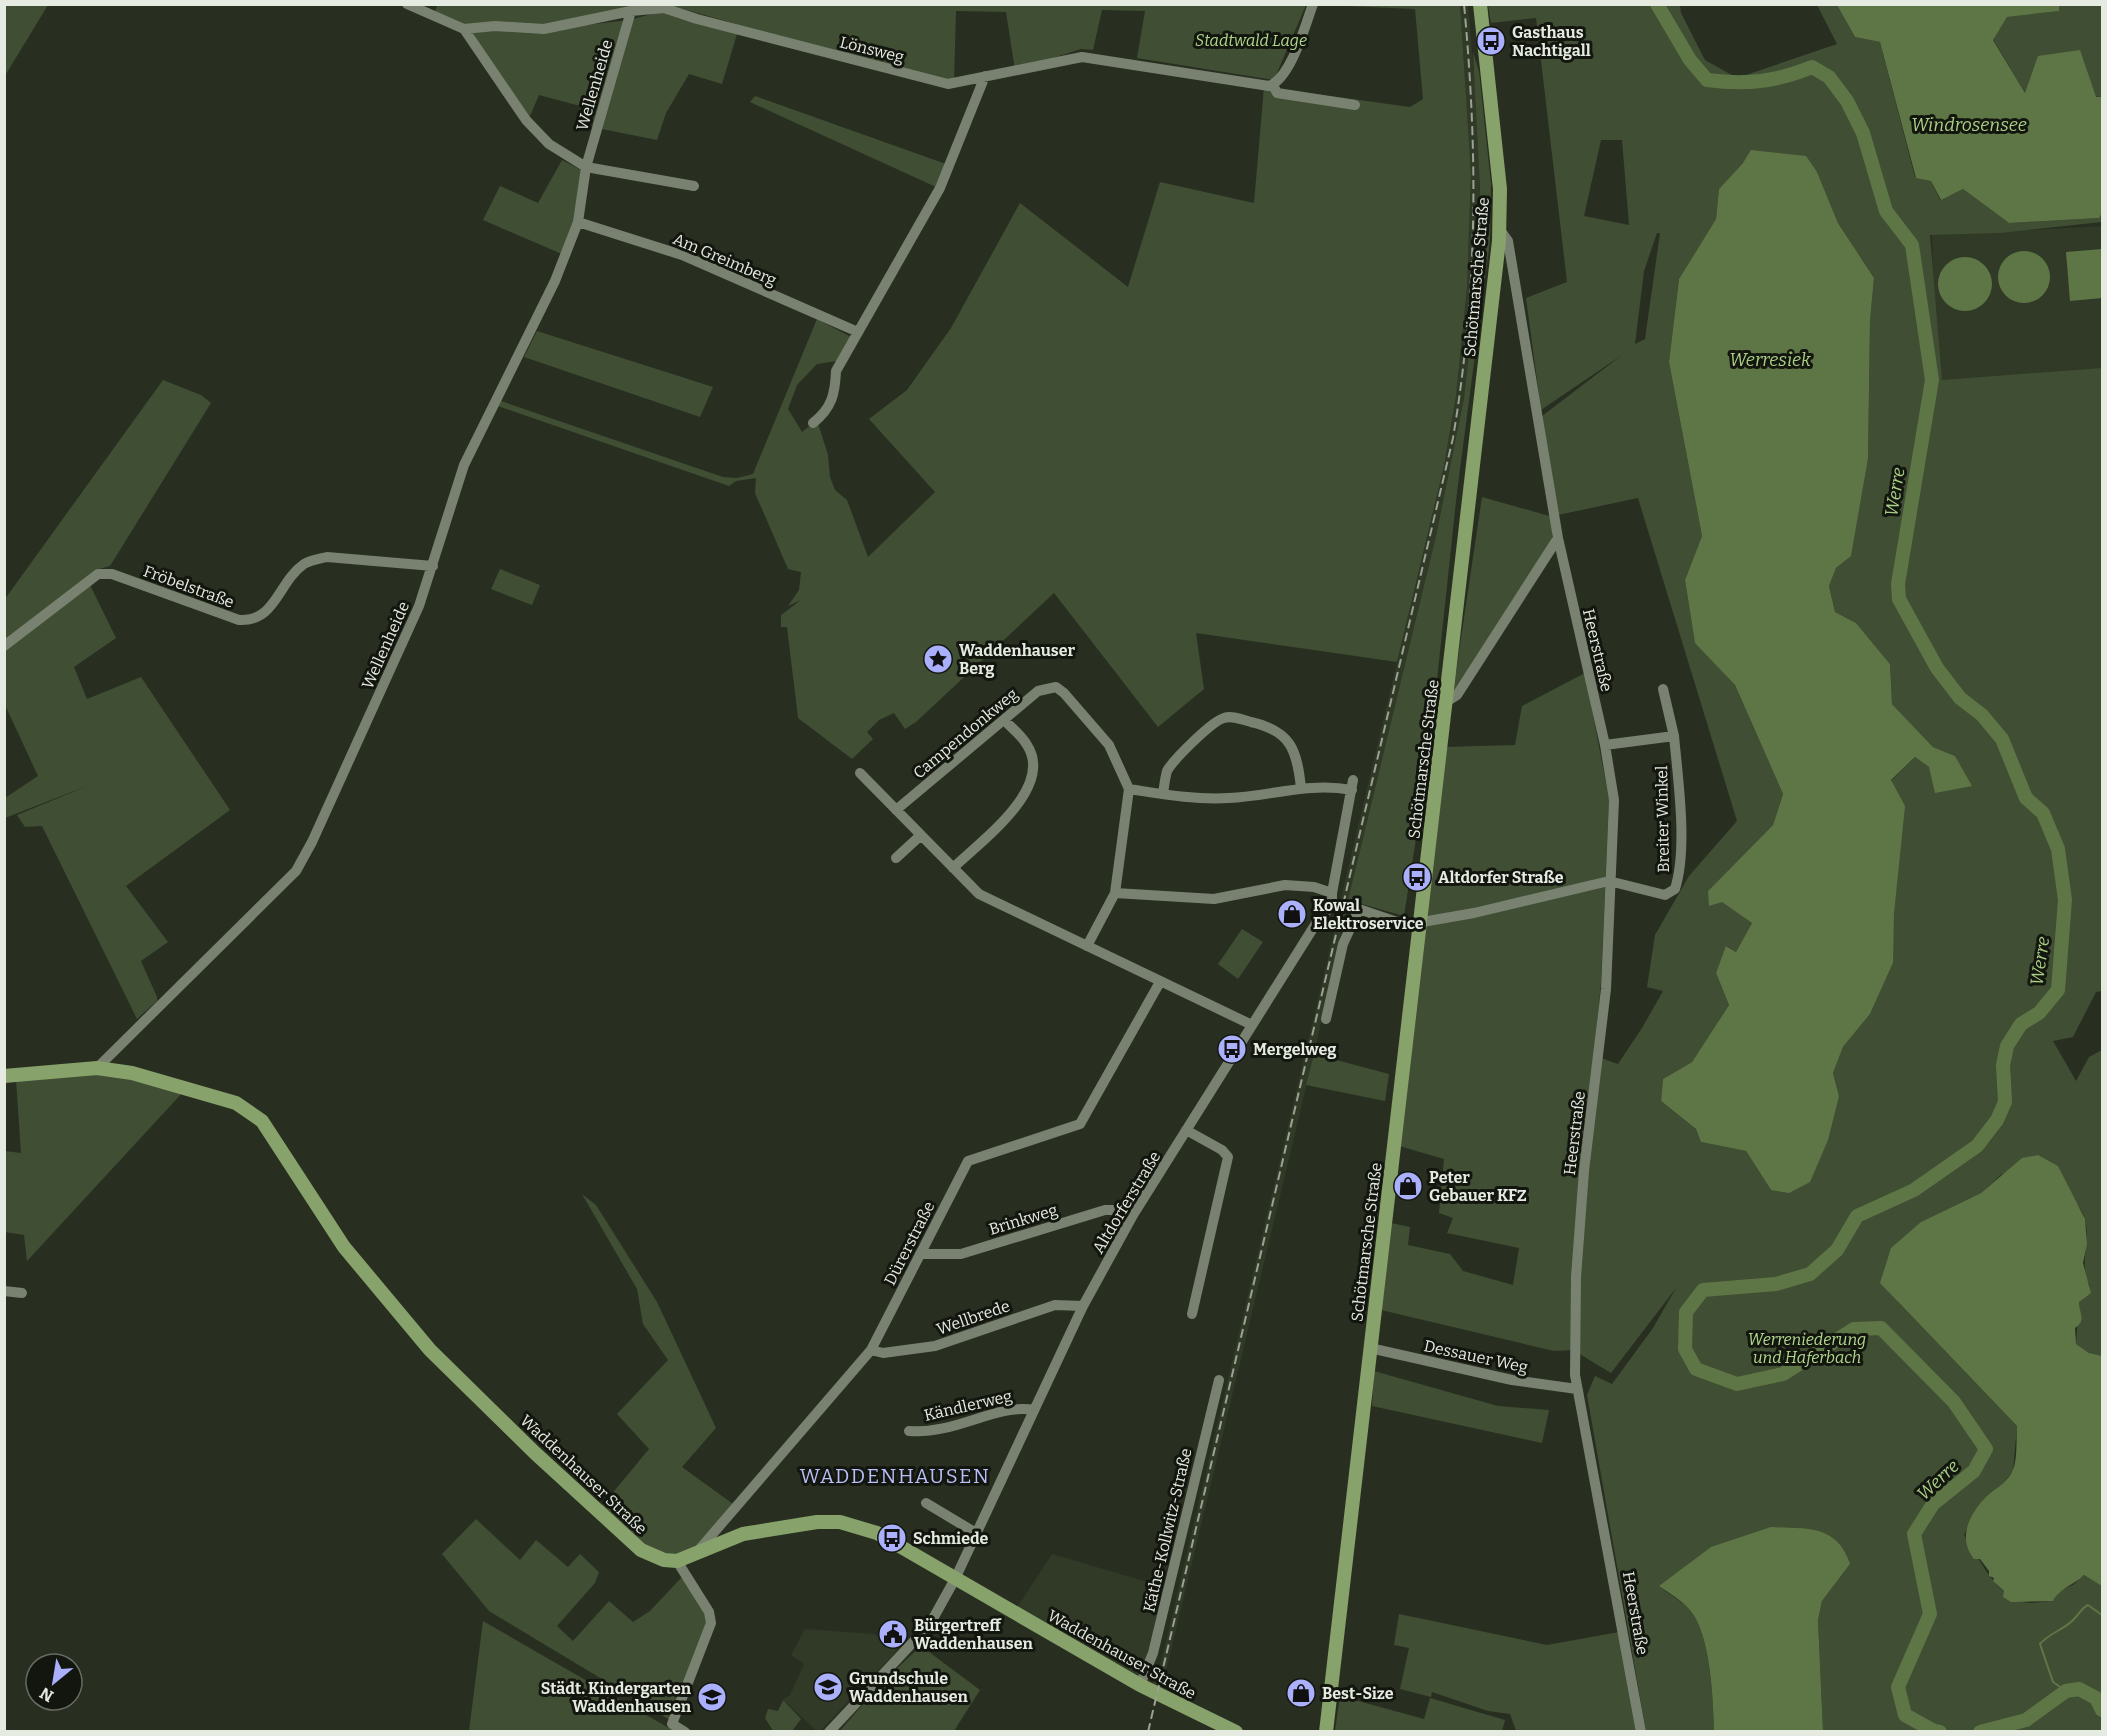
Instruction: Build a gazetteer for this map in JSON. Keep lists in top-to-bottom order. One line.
{"streets":{"main road":["Schötmarsche Straße","Waddenhauser Straße"],"street":["Lönsweg","Wellenheide","Am Greimberg","Fröbelstraße","Heerstraße","Campendonkweg","Breiter Winkel","Altdorferstraße","Brinkweg","Dürerstraße","Wellbrede","Dessauer Weg","Kändlerweg","Käthe-Kollwitz-Straße"]},"crossings":[["Lönsweg","Wellenheide"],["Wellenheide","Am Greimberg"],["Wellenheide","Fröbelstraße"],["Wellenheide","Waddenhauser Straße"],["Schötmarsche Straße","Heerstraße"],["Schötmarsche Straße","Breiter Winkel"],["Schötmarsche Straße","Dessauer Weg"],["Heerstraße","Breiter Winkel"],["Heerstraße","Dessauer Weg"],["Altdorferstraße","Brinkweg"],["Altdorferstraße","Wellbrede"],["Altdorferstraße","Kändlerweg"],["Altdorferstraße","Waddenhauser Straße"],["Brinkweg","Dürerstraße"],["Dürerstraße","Wellbrede"],["Dürerstraße","Waddenhauser Straße"],["Waddenhauser Straße","Käthe-Kollwitz-Straße"]],"districts":["WADDENHAUSEN"],"water":["Windrosensee","Werresiek","Werre"],"parks":["Stadtwald Lage","Werreniederung und Haferbach"],"places":{"bus stop":["Gasthaus Nachtigall","Altdorfer Straße","Mergelweg","Schmiede"],"place":["Waddenhauser Berg"],"shop":["Kowal Elektroservice","Peter Gebauer KFZ","Best-Size"],"public building":["Bürgertreff Waddenhausen"],"school or university":["Grundschule Waddenhausen","Städt. Kindergarten Waddenhausen"]},"north":"bottom left"}
